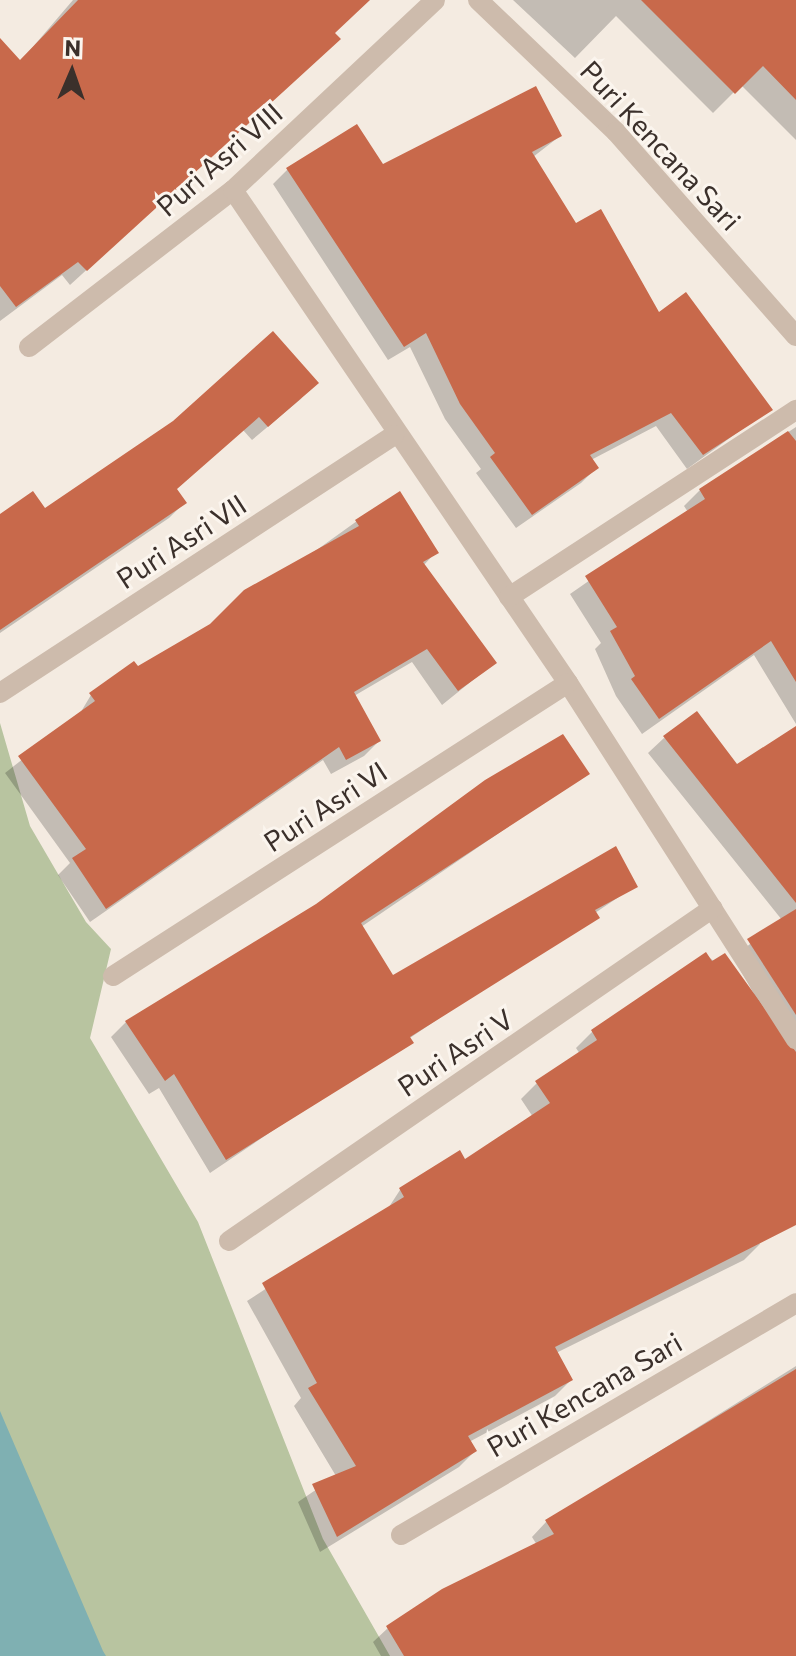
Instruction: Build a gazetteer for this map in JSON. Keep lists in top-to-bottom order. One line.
{"streets":{"street":["Puri Kencana Sari","Puri Asri VIII","Puri Asri VII","Puri Asri VI","Puri Asri V"]},"north":"top"}
